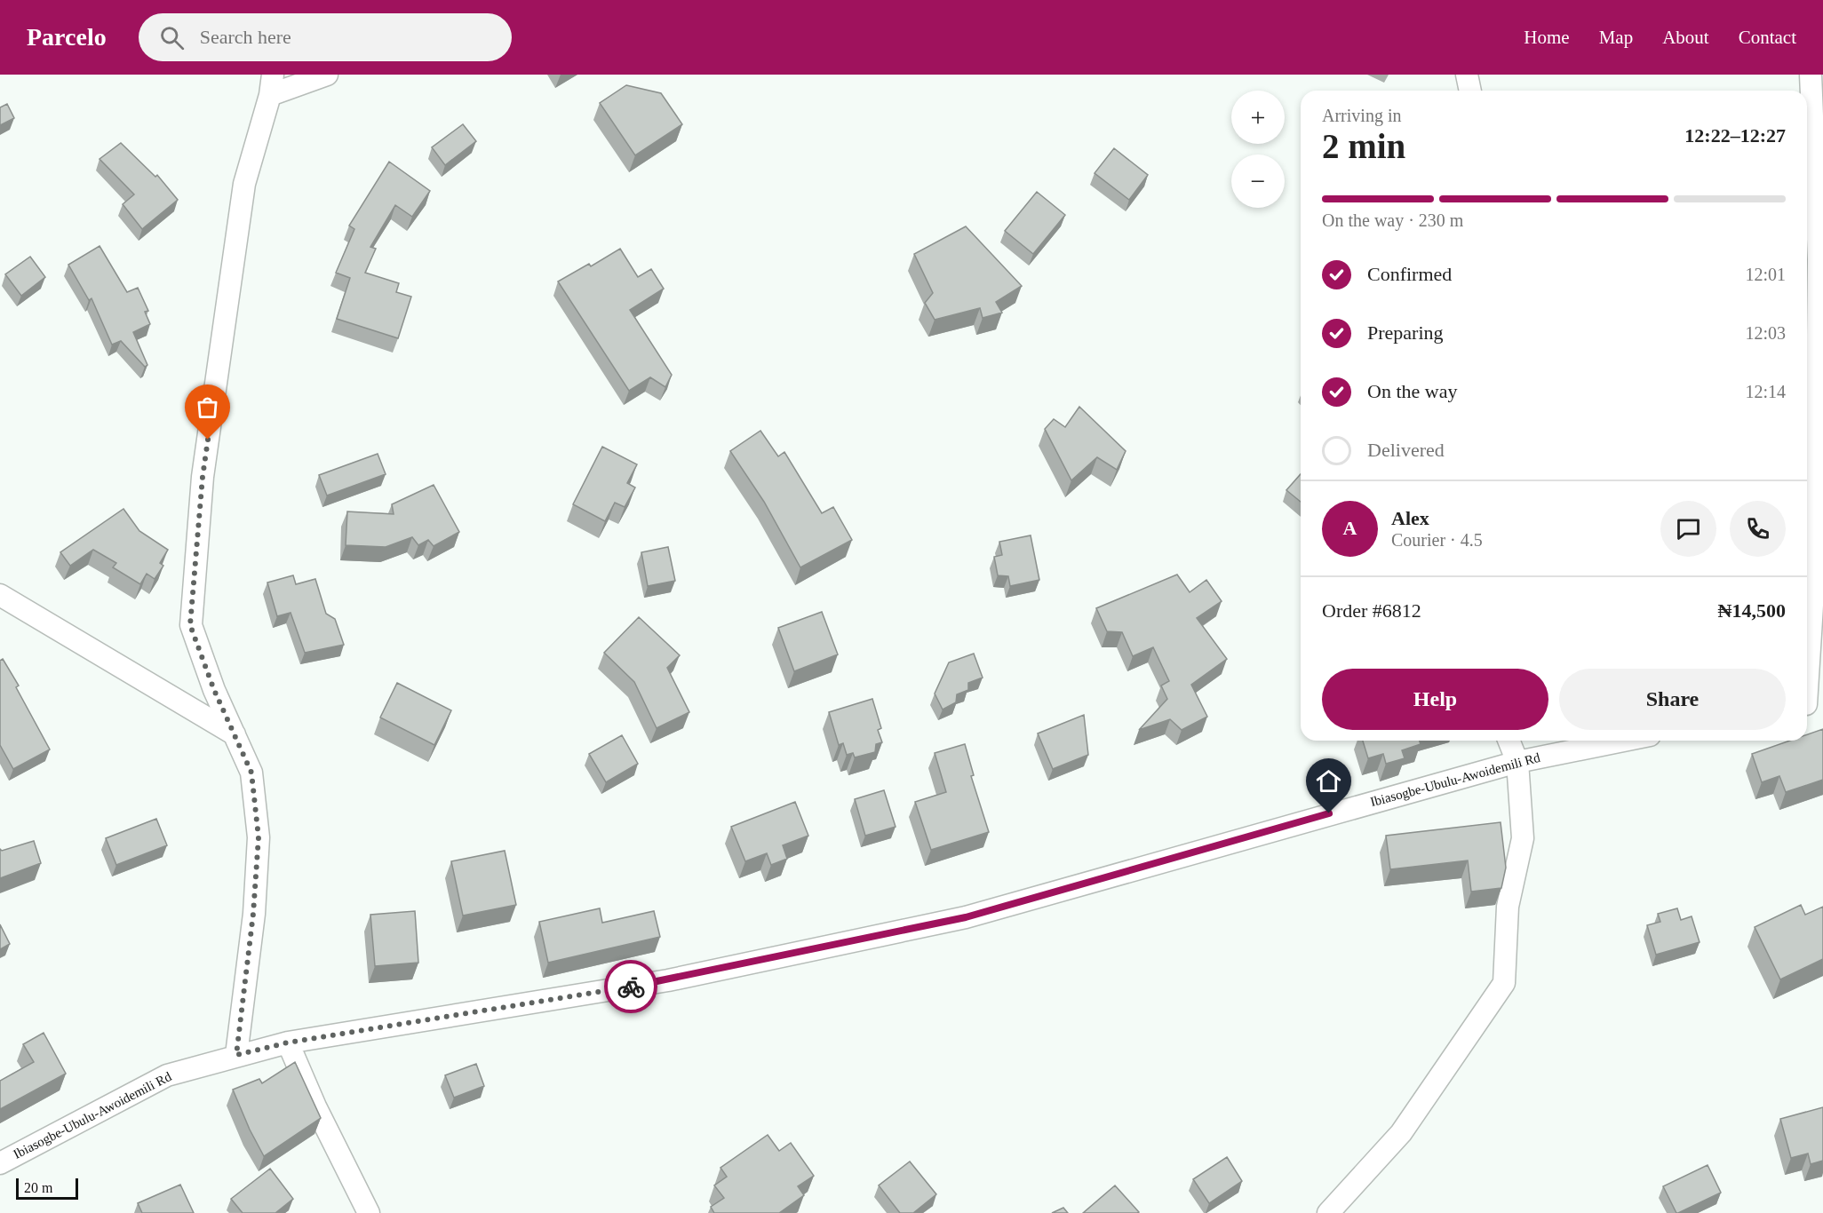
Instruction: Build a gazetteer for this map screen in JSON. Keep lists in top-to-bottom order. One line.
{"streets":{"street":["Ibiasogbe-Ubulu-Awoidemili Rd"]},"scale_bar":"20 m","page":{"header":"Parcelo","search":"Search here","nav":["Home","Map","About","Contact"],"map_buttons":["+","−"],"heading":["2 min","Arriving in","12:22–12:27"],"panel":["Alex","Courier · 4.5","Order #6812","₦14,500"],"bar":"On the way · 230 m","list":[["Confirmed","12:01"],["Preparing","12:03"],["On the way","12:14"],"Delivered"],"round":"A","buttons":["Help","Share"],"scale":"20 m"}}
